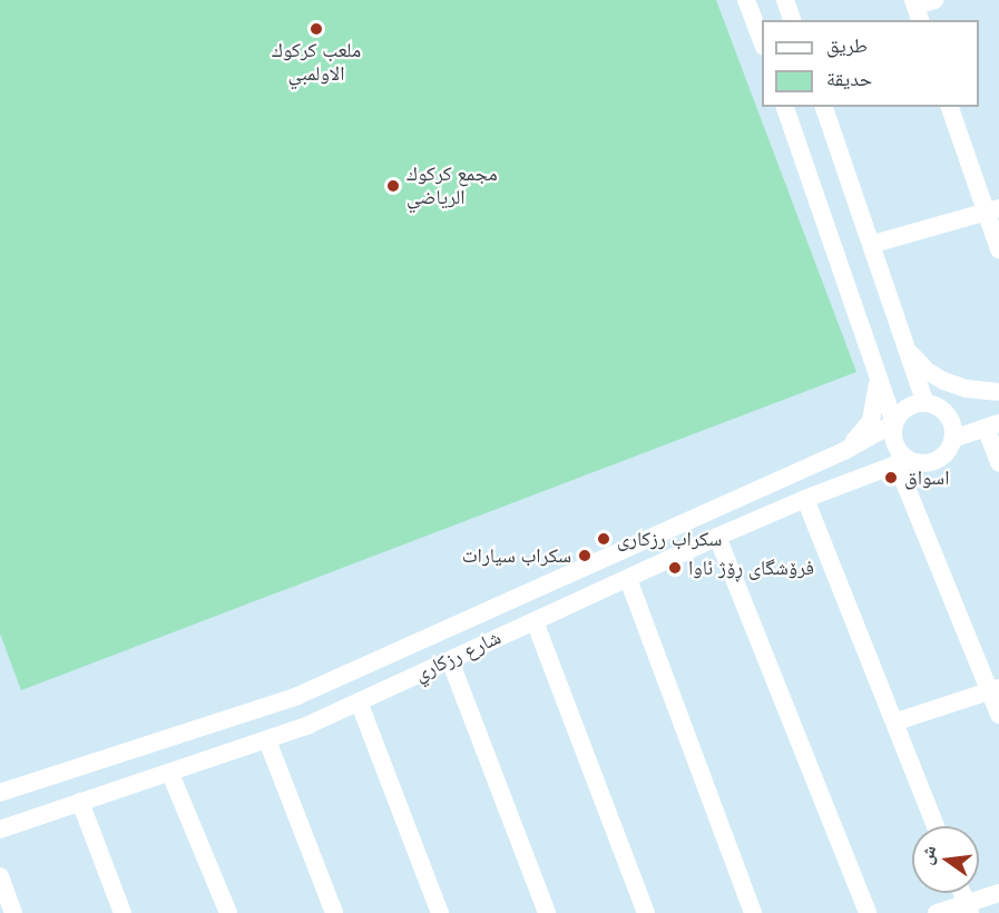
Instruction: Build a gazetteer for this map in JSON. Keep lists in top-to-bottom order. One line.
{"streets":{"street":["شارع رزكاري"]},"places":["ملعب كركوك الاولمبي","مجمع كركوك الرياضي","اسواق","سكراب رزكارى","سكراب سيارات","فرۆشگای ڕۆژ ئاوا"],"legend":["طريق","حديقة"],"north":"left"}
